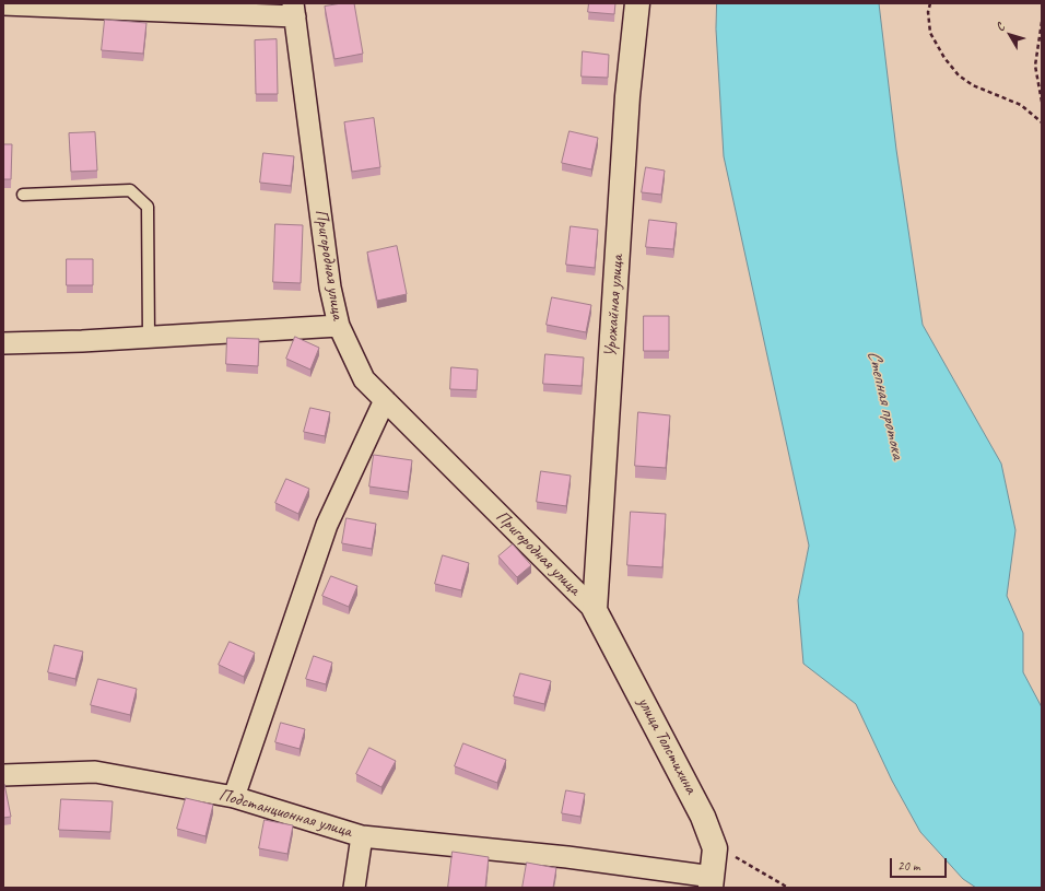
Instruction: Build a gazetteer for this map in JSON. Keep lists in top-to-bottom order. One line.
{"streets":{"street":["Пригородная улица","Урожайная улица","улица Толстихина","Подстанционная улица"]},"crossings":[["Пригородная улица","Урожайная улица"],["Пригородная улица","улица Толстихина"],["Урожайная улица","улица Толстихина"],["улица Толстихина","Подстанционная улица"]],"water":["Степная протока"],"scale_bar":"20 m","north":"top left"}
